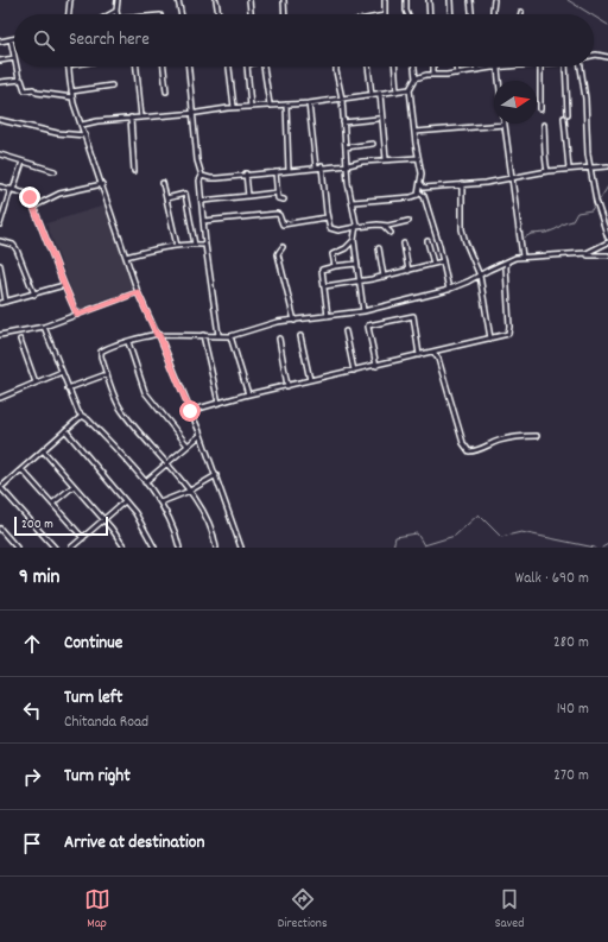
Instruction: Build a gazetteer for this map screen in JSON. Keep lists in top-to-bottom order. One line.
{"scale_bar":"200 m","north":"right","page":{"search":"Search here","scale":"200 m","heading":["9 min","Walk · 690 m"],"list":[["Continue","280 m"],["Turn left","Chitanda Road","140 m"],["Turn right","270 m"],"Arrive at destination"],"nav":["Map","Directions","Saved"]}}
